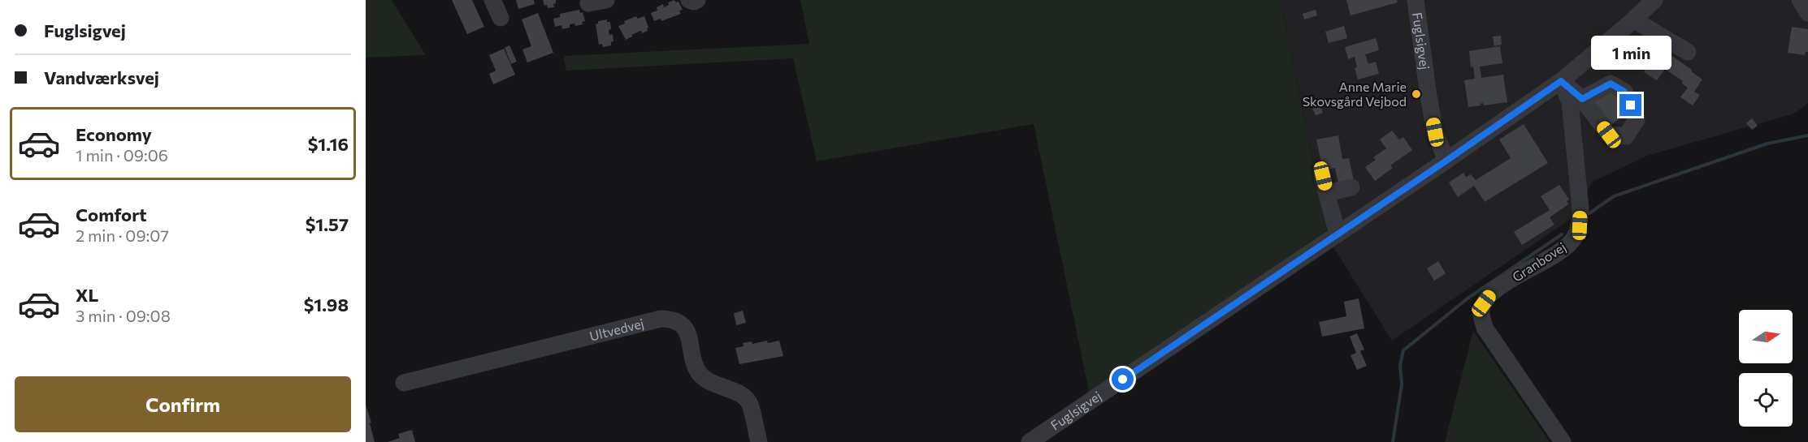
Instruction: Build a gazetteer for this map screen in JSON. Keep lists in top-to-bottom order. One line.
{"streets":{"street":["Fuglsigvej","Granbovej","Ultvedvej"]},"places":["Anne Marie Skovsgård Vejbod"],"north":"right","page":{"banner":["Fuglsigvej","Vandværksvej"],"bubble":"1 min","list":[{"name":"Economy","note":"1 min · 09:06","value":"$1.16"},{"name":"Comfort","note":"2 min · 09:07","value":"$1.57"},{"name":"XL","note":"3 min · 09:08","value":"$1.98"}],"buttons":"Confirm"}}
